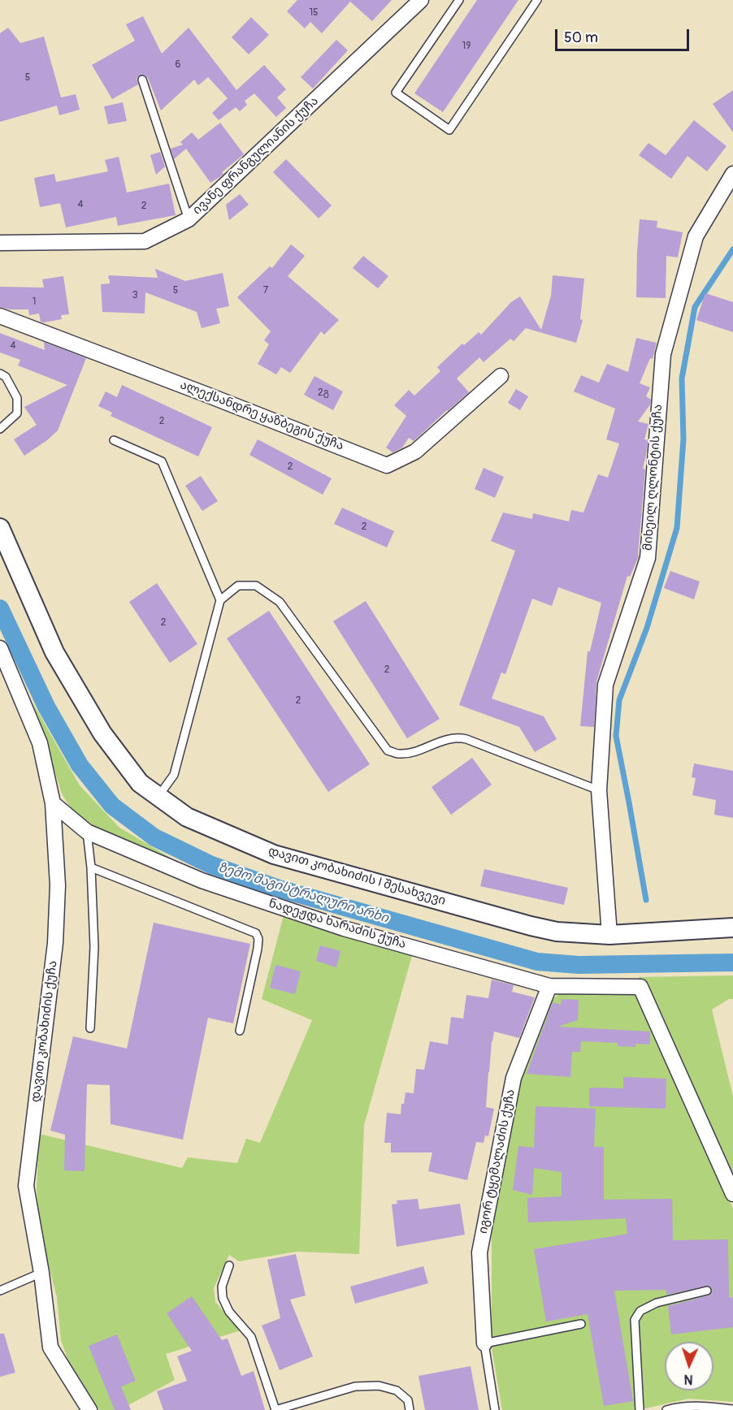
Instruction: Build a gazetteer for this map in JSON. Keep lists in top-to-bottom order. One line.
{"streets":{"street":["ივანე ფრანგულიანის ქუჩა","ალექსანდრე ყაზბეგის ქუჩა","მიხეილ ღლონტის ქუჩა","დავით კობახიძის I შესახვევი","ნადეჟდა ხარაძის ქუჩა","დავით კობახიძის ქუჩა","იგორ ტყემალაძის ქუჩა"]},"crossings":[["მიხეილ ღლონტის ქუჩა","დავით კობახიძის I შესახვევი"],["ნადეჟდა ხარაძის ქუჩა","დავით კობახიძის ქუჩა"],["ნადეჟდა ხარაძის ქუჩა","იგორ ტყემალაძის ქუჩა"]],"water":["ზემო მაგისტრალური არხი"],"house_numbers":["15","19","6","5","4","2","5","7","3","1","4","2გ","2","2","2","2","2","2"],"scale_bar":"50 m","north":"bottom"}
